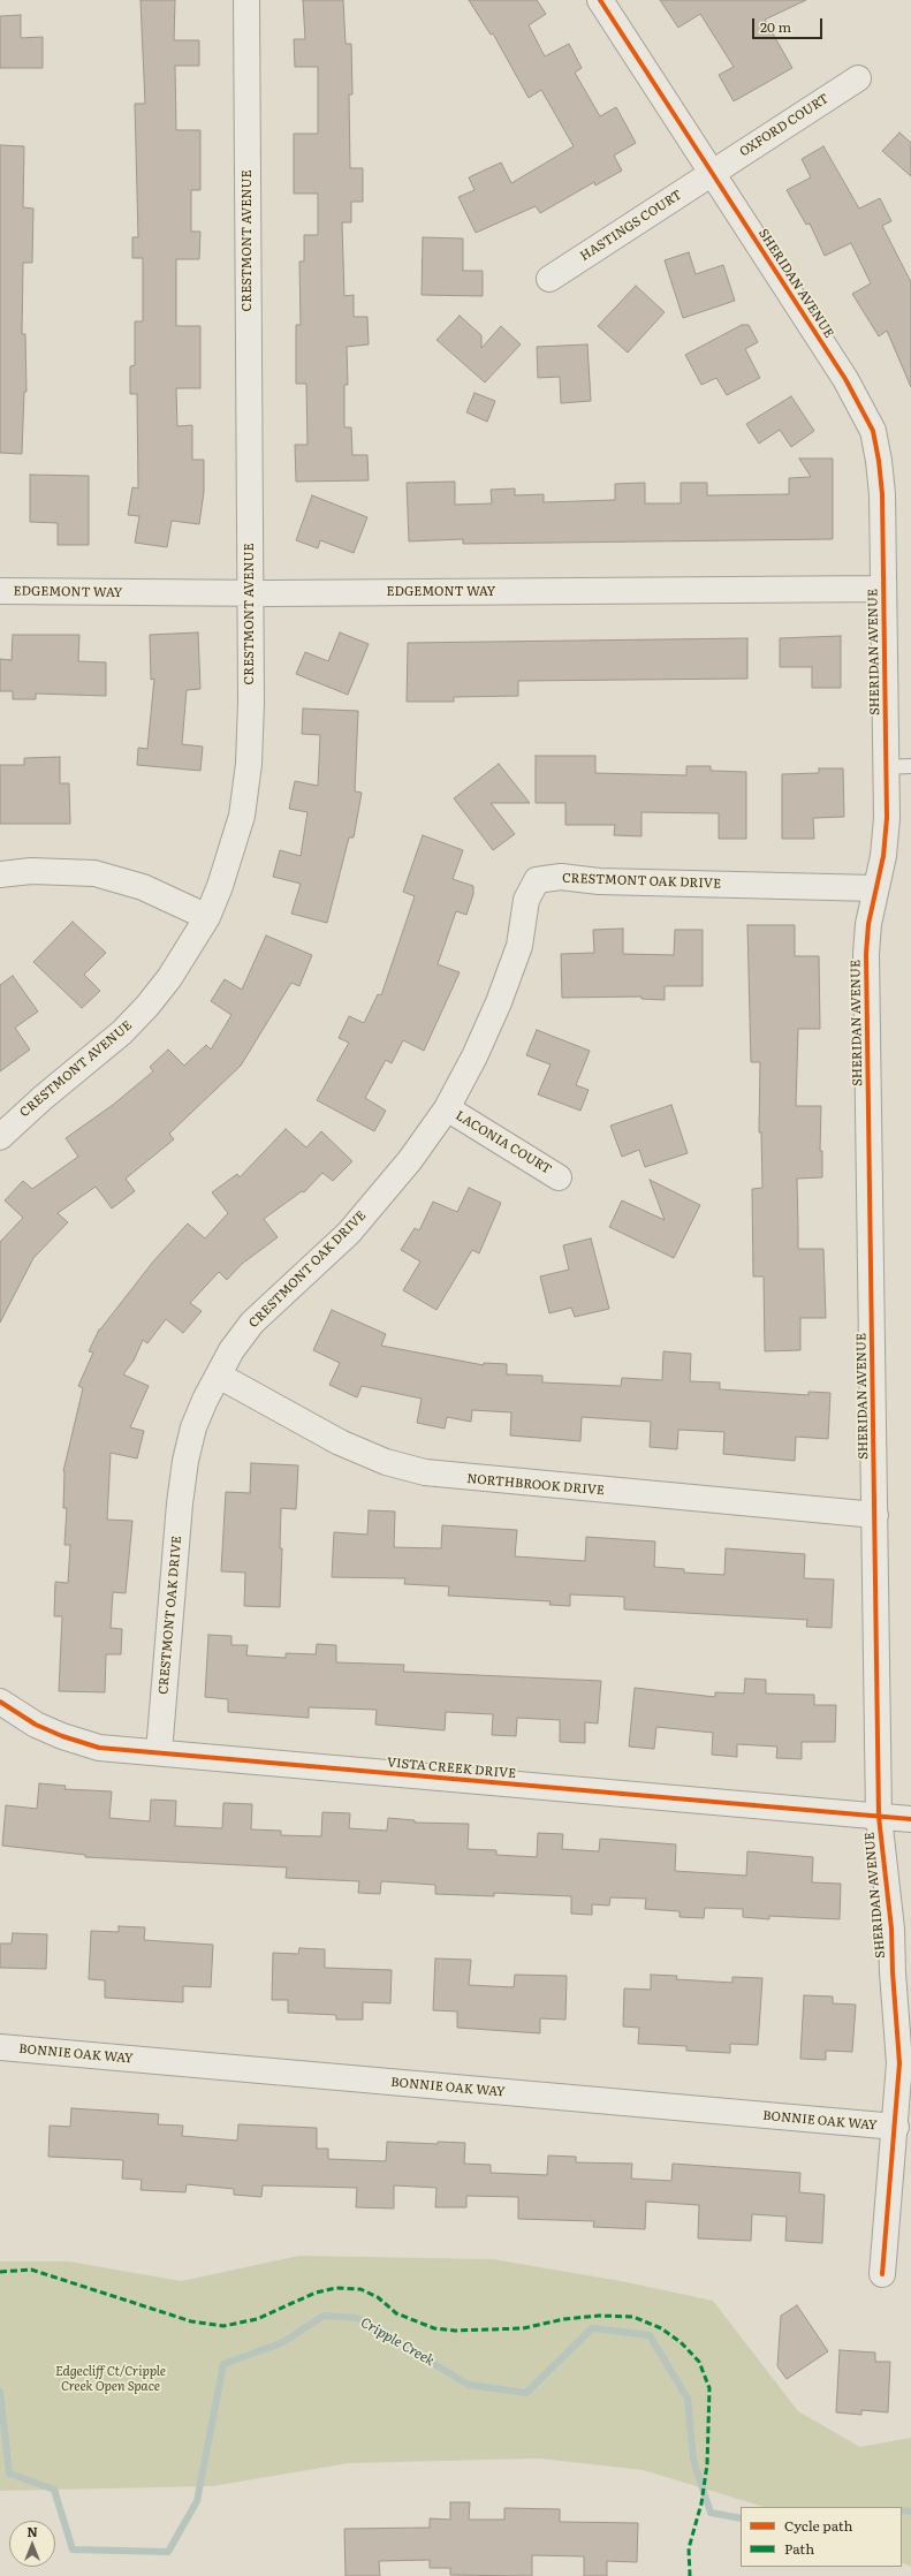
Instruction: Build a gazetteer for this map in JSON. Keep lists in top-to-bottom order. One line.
{"streets":{"street":["OXFORD COURT","HASTINGS COURT","CRESTMONT AVENUE","SHERIDAN AVENUE","EDGEMONT WAY","CRESTMONT OAK DRIVE","LACONIA COURT","NORTHBROOK DRIVE","VISTA CREEK DRIVE","BONNIE OAK WAY"]},"crossings":[["OXFORD COURT","HASTINGS COURT"],["OXFORD COURT","SHERIDAN AVENUE"],["HASTINGS COURT","SHERIDAN AVENUE"],["CRESTMONT AVENUE","EDGEMONT WAY"],["SHERIDAN AVENUE","EDGEMONT WAY"],["SHERIDAN AVENUE","CRESTMONT OAK DRIVE"],["SHERIDAN AVENUE","NORTHBROOK DRIVE"],["SHERIDAN AVENUE","VISTA CREEK DRIVE"],["SHERIDAN AVENUE","BONNIE OAK WAY"],["CRESTMONT OAK DRIVE","LACONIA COURT"],["CRESTMONT OAK DRIVE","NORTHBROOK DRIVE"],["CRESTMONT OAK DRIVE","VISTA CREEK DRIVE"]],"water":["Cripple Creek"],"parks":["Edgecliff Ct/Cripple Creek Open Space"],"legend":["Cycle path","Path"],"scale_bar":"20 m","north":"top"}
